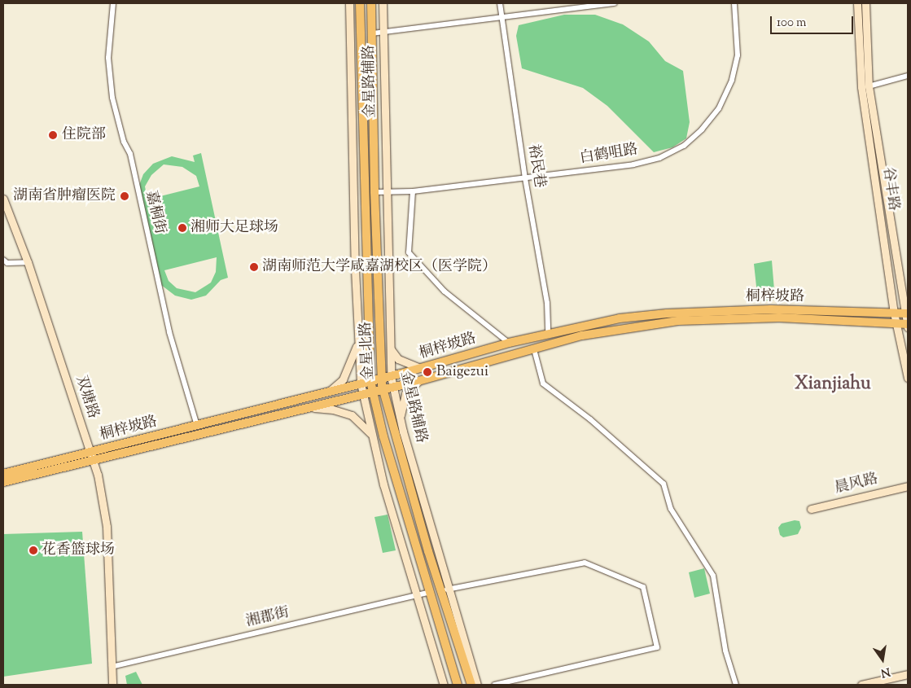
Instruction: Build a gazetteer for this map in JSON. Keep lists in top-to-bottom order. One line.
{"streets":{"main road":["桐梓坡路","金星北路"],"street":["金星路辅路","白鹤咀路","裕民巷","谷丰路","嘉桐街","双塘路","晨风路","湘郡街"]},"crossings":[["金星路辅路","白鹤咀路"],["金星路辅路","桐梓坡路"],["金星路辅路","金星北路"],["白鹤咀路","裕民巷"],["白鹤咀路","金星北路"],["裕民巷","桐梓坡路"],["谷丰路","桐梓坡路"],["嘉桐街","桐梓坡路"],["桐梓坡路","金星北路"],["桐梓坡路","双塘路"],["金星北路","湘郡街"],["双塘路","湘郡街"]],"districts":["Xianjiahu"],"places":["住院部","湖南省肿瘤医院","湘师大足球场","湖南师范大学咸嘉湖校区（医学院）","Baigezui","花香篮球场"],"scale_bar":"100 m","north":"bottom"}
